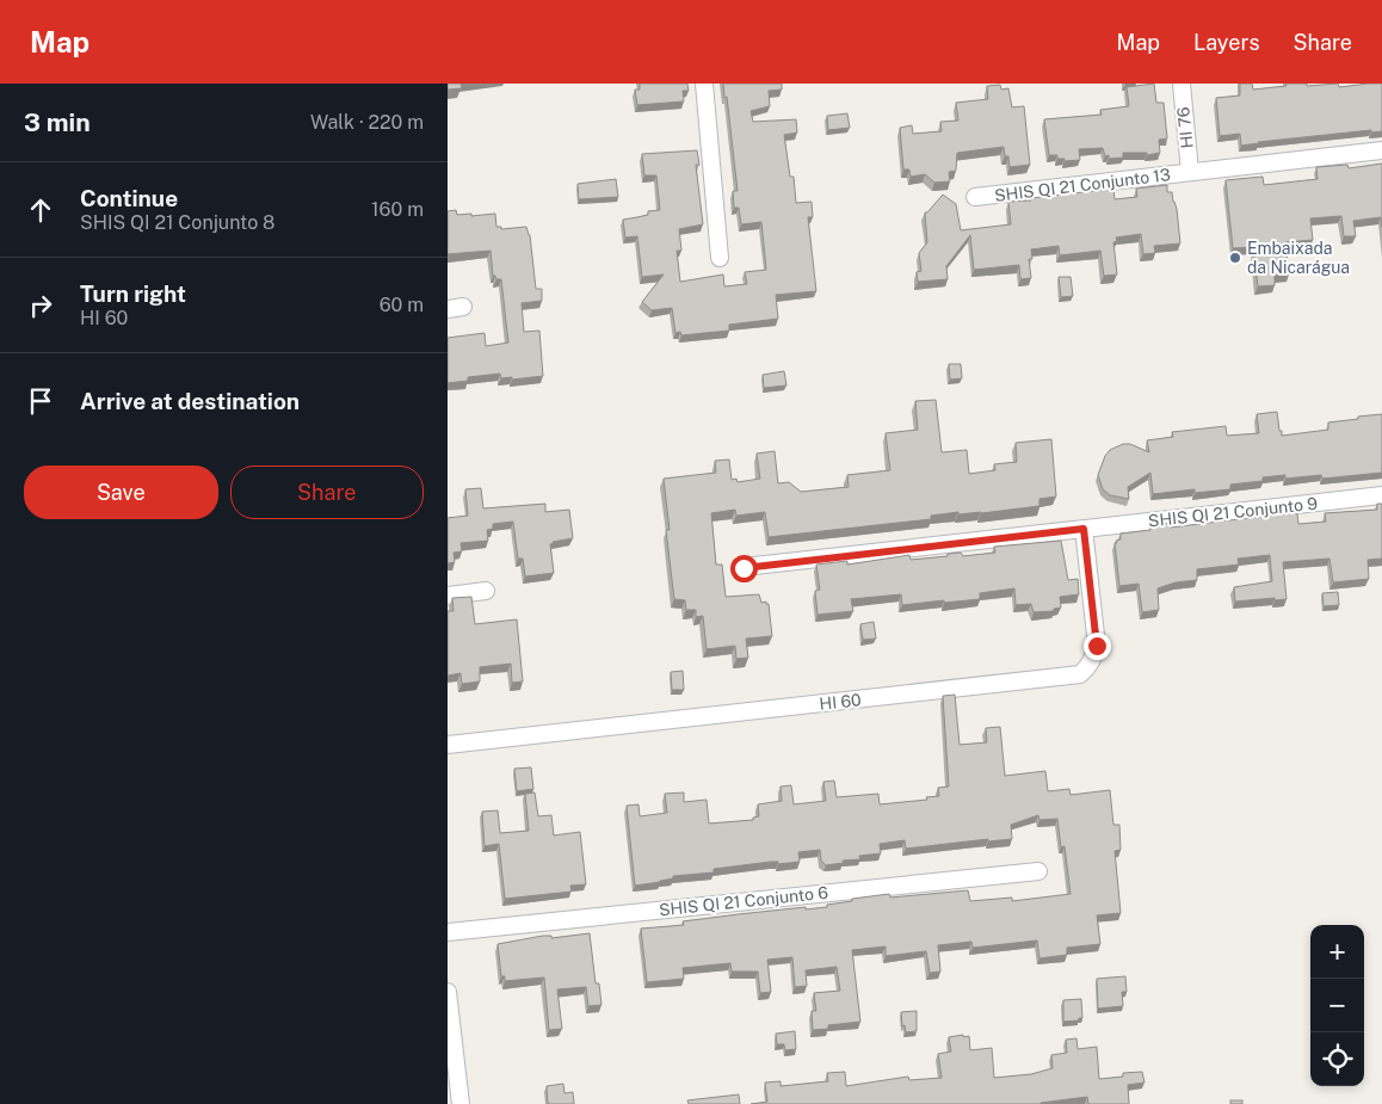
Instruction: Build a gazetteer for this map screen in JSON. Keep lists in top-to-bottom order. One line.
{"streets":{"street":["HI 76","SHIS QI 21 Conjunto 13","SHIS QI 21 Conjunto 9","HI 60","SHIS QI 21 Conjunto 6"]},"crossings":[["HI 76","SHIS QI 21 Conjunto 13"],["SHIS QI 21 Conjunto 9","HI 60"]],"places":["Embaixada da Nicarágua"],"page":{"header":"Map","nav":["Map","Layers","Share"],"heading":["3 min","Walk · 220 m"],"list":[["Continue","SHIS QI 21 Conjunto 8","160 m"],["Turn right","HI 60","60 m"],"Arrive at destination"],"buttons":["Save","Share"],"map_buttons":["+","−"]}}
